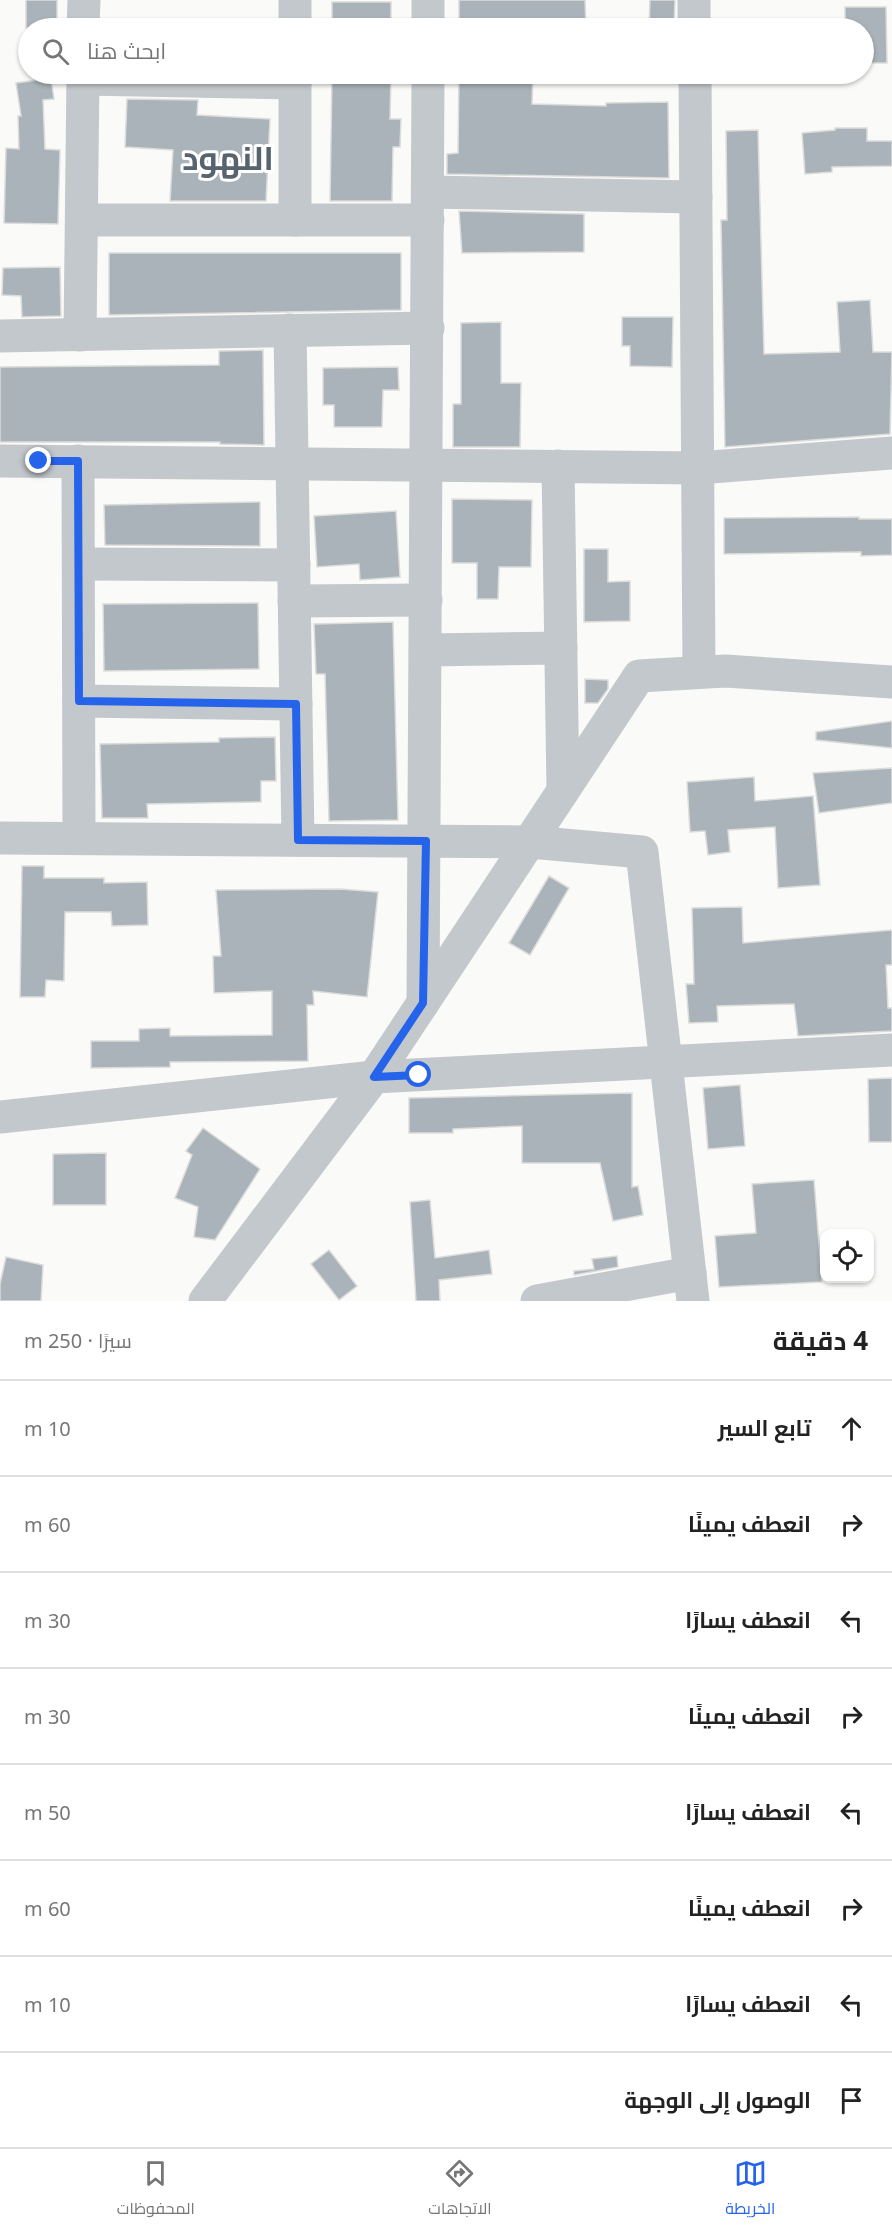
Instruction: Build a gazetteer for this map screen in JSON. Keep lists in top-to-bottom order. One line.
{"districts":["النهود"],"page":{"search":"ابحث هنا","heading":["4 دقيقة","سيرًا · 250 m"],"list":[["تابع السير","10 m"],["انعطف يمينًا","60 m"],["انعطف يسارًا","30 m"],["انعطف يمينًا","30 m"],["انعطف يسارًا","50 m"],["انعطف يمينًا","60 m"],["انعطف يسارًا","10 m"],"الوصول إلى الوجهة"],"nav":["الخريطة","الاتجاهات","المحفوظات"]}}
